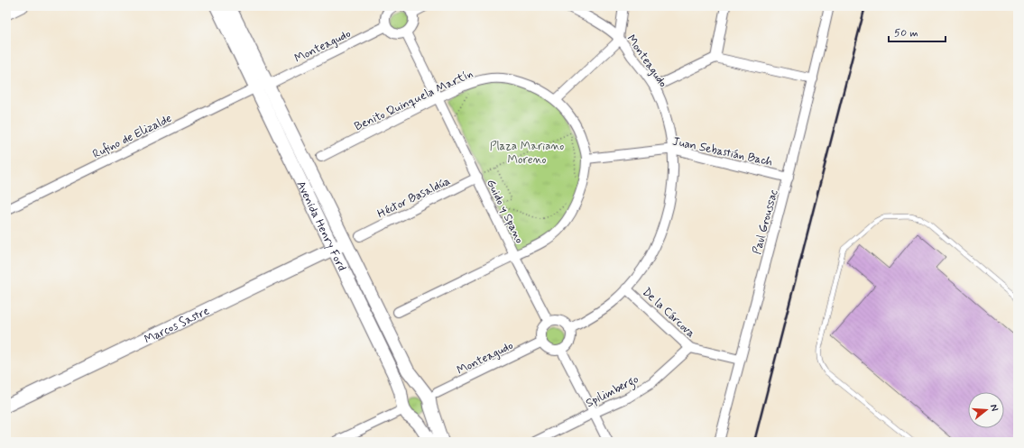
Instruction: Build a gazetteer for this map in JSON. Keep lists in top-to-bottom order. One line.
{"streets":{"main road":["Avenida Henry Ford","Marcos Sastre"],"street":["Monteagudo","Benito Quinquela Martín","Rufino de Elizalde","Juan Sebastián Bach","Héctor Basaldúa","Guido y Spano","Paul Groussac","De la Cárcova","Spilimbergo"]},"crossings":[["Monteagudo","Rufino de Elizalde"],["Monteagudo","Juan Sebastián Bach"],["Monteagudo","Guido y Spano"],["Monteagudo","Avenida Henry Ford"],["Monteagudo","De la Cárcova"],["Benito Quinquela Martín","Juan Sebastián Bach"],["Benito Quinquela Martín","Guido y Spano"],["Rufino de Elizalde","Avenida Henry Ford"],["Juan Sebastián Bach","Paul Groussac"],["Héctor Basaldúa","Guido y Spano"],["Paul Groussac","De la Cárcova"],["Avenida Henry Ford","Marcos Sastre"],["De la Cárcova","Spilimbergo"]],"parks":["Plaza Mariano Moreno"],"scale_bar":"50 m","north":"right"}
